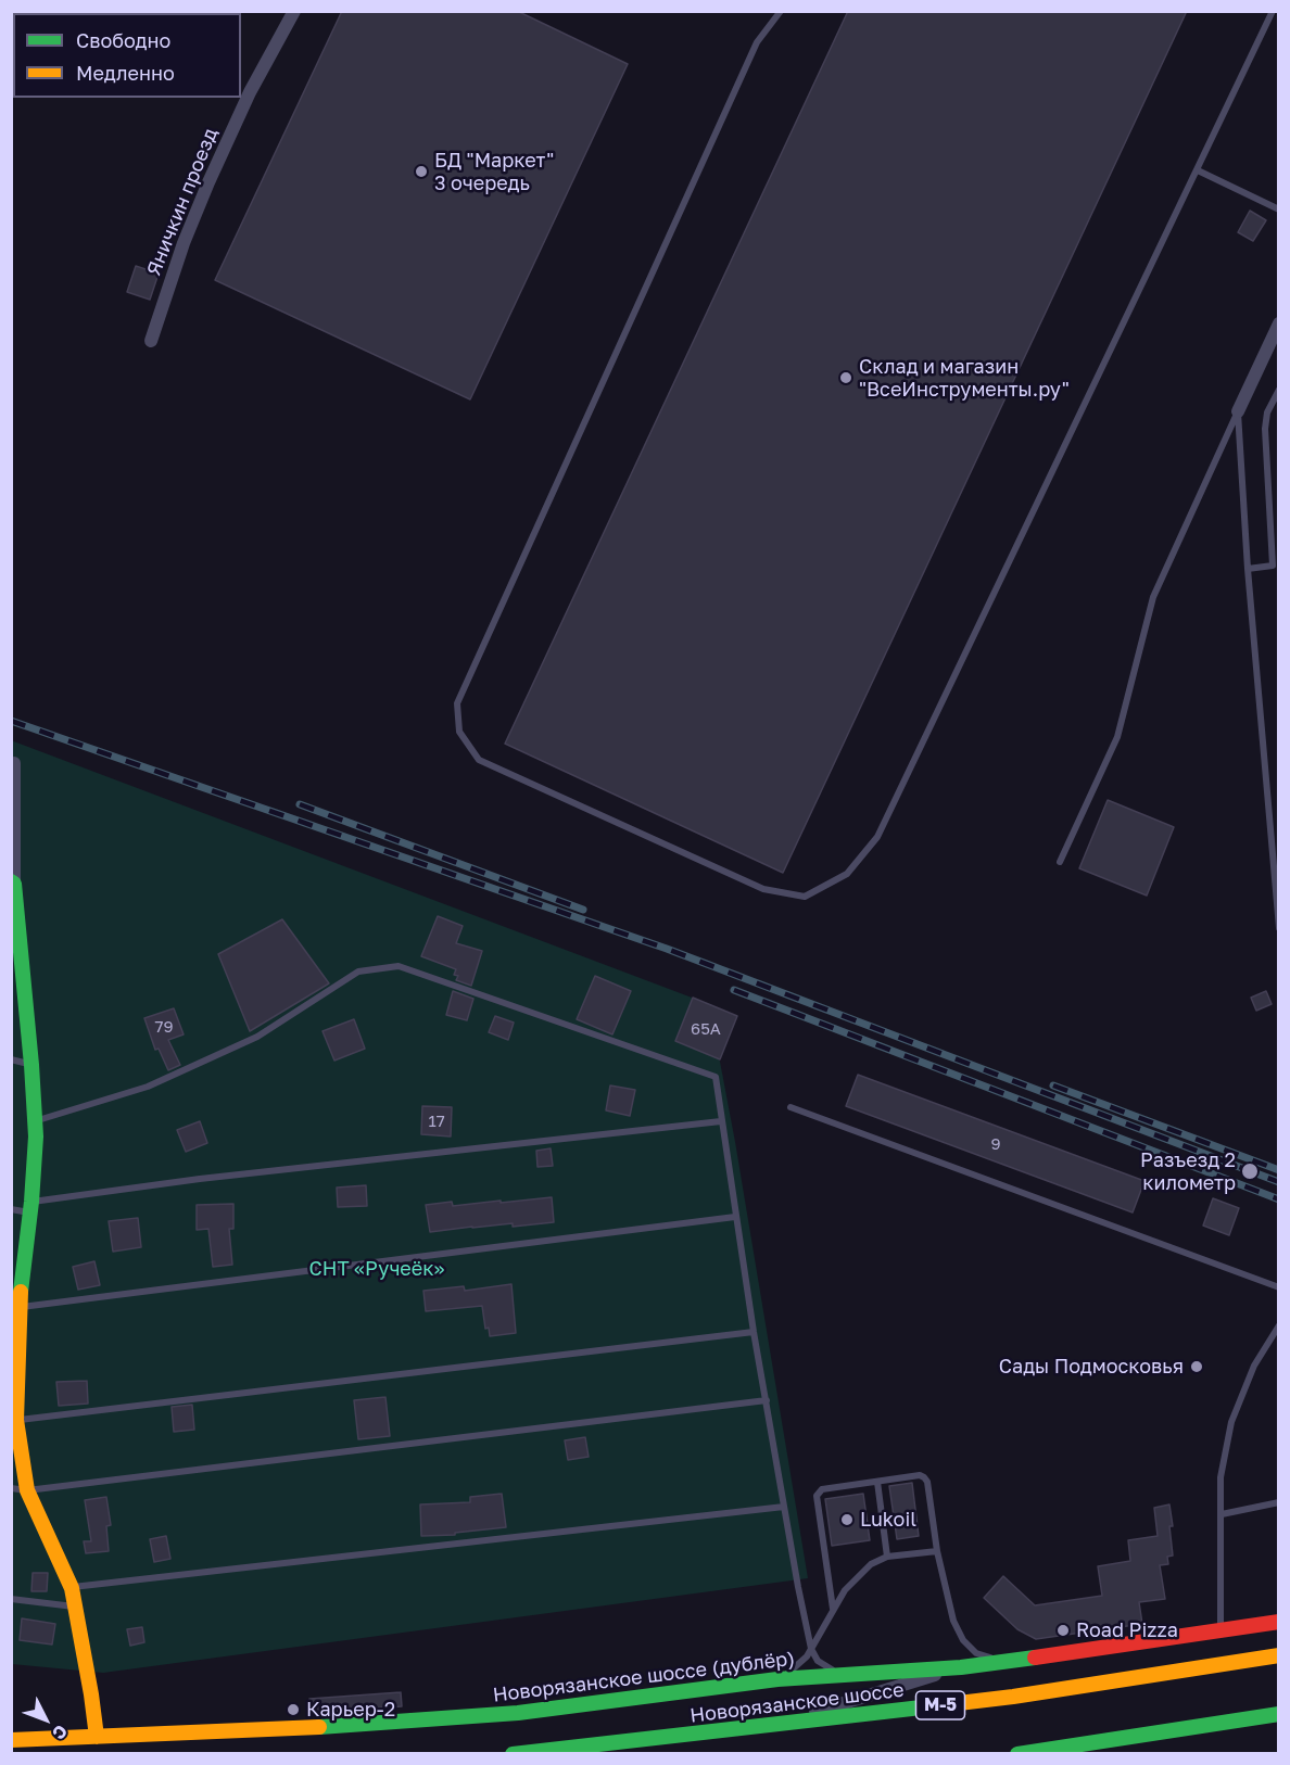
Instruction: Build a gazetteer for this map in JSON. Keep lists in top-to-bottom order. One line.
{"streets":{"main road":["Новорязанское шоссе (дублёр)","Новорязанское шоссе","М-5"],"street":["Яничкин проезд"]},"parks":["СНТ «Ручеёк»"],"places":["БД \"Маркет\" 3 очередь","Склад и магазин \"ВсеИнструменты.ру\"","Разъезд 2 километр","Сады Подмосковья","Lukoil","Road Pizza","Карьер-2"],"house_numbers":["79","65А","17","9"],"legend":["Свободно","Медленно"],"north":"bottom right"}
